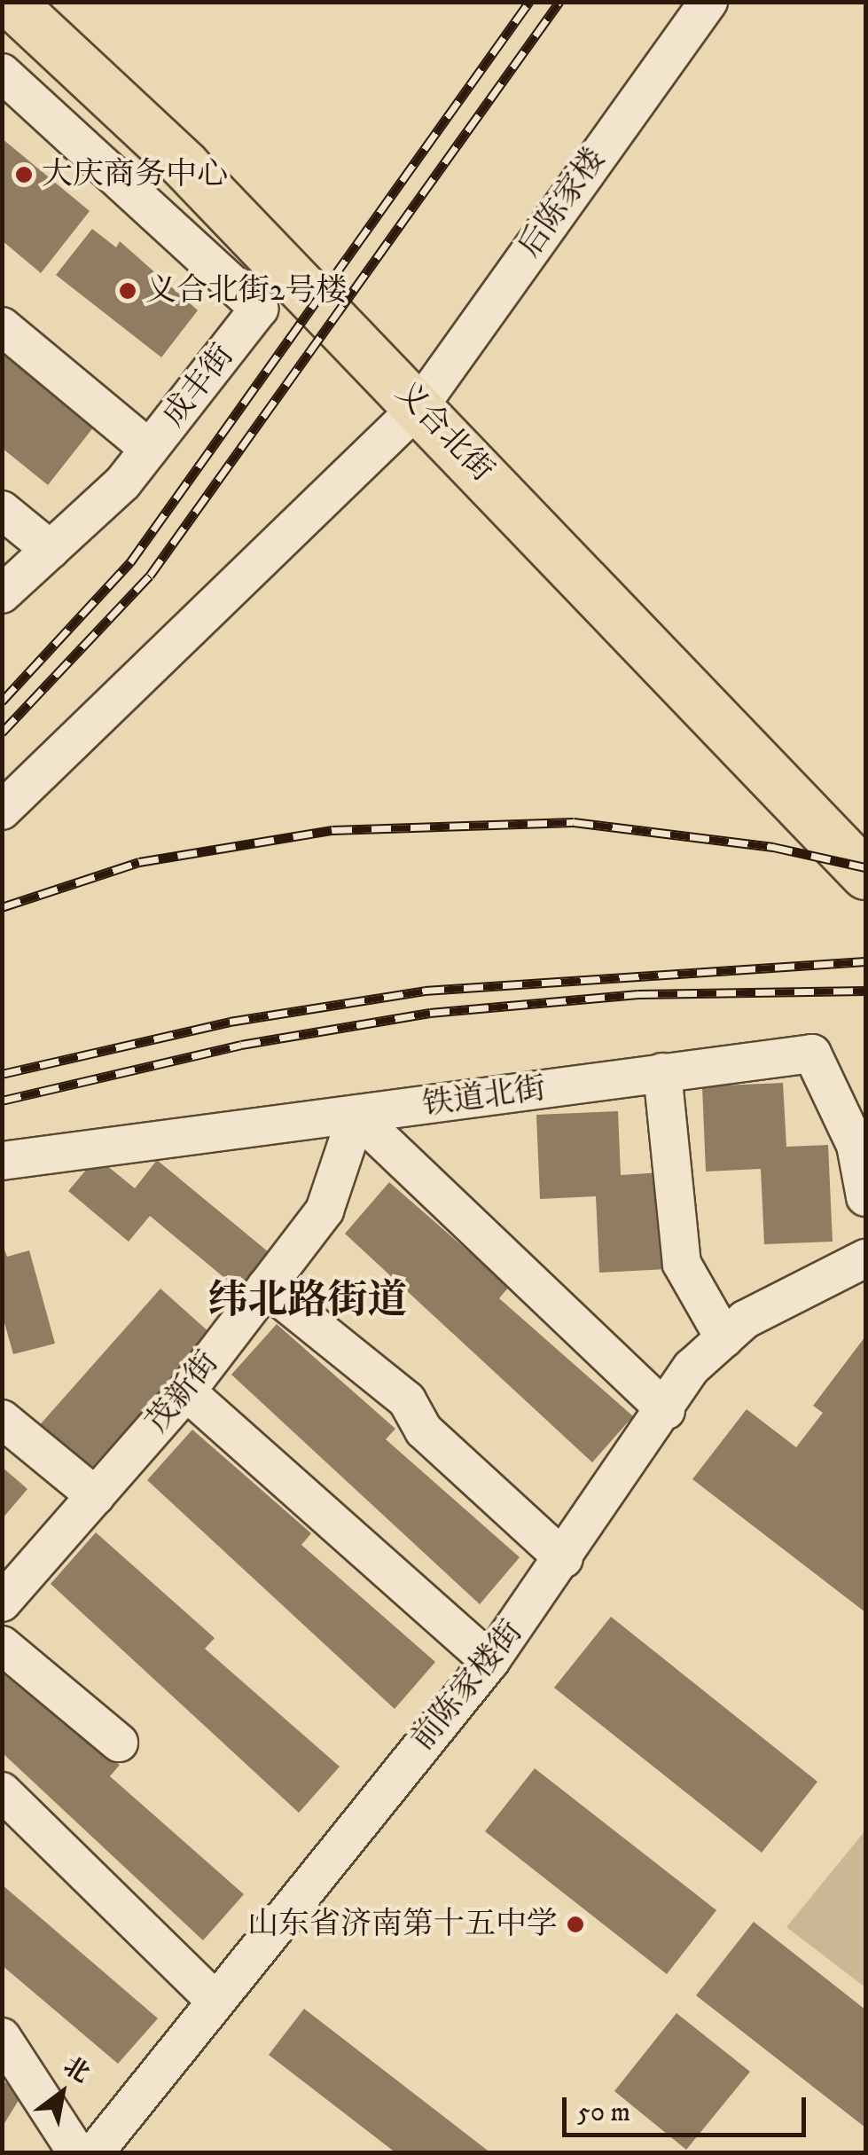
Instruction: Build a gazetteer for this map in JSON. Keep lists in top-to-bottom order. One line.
{"streets":{"main road":["义合北街"],"street":["后陈家楼","成丰街","铁道北街","茂新街","前陈家楼街"]},"crossings":[["后陈家楼","义合北街"],["铁道北街","茂新街"]],"districts":["纬北路街道"],"places":["大庆商务中心","义合北街2号楼","山东省济南第十五中学"],"scale_bar":"50 m","north":"top right"}
